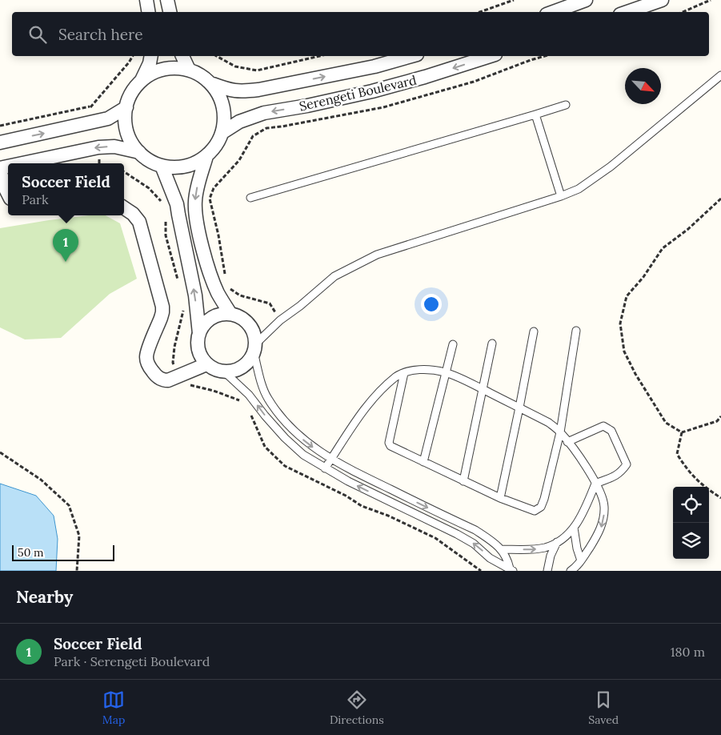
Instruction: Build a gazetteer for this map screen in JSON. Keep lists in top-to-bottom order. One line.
{"streets":{"street":["Serengeti Boulevard"]},"scale_bar":"50 m","north":"bottom right","page":{"search":"Search here","popup":["Soccer Field","Park"],"pins":"1","scale":"50 m","heading":"Nearby","list":[{"mark":"1","name":"Soccer Field","note":"Park · Serengeti Boulevard","value":"180 m"}],"nav":["Map","Directions","Saved"]}}
